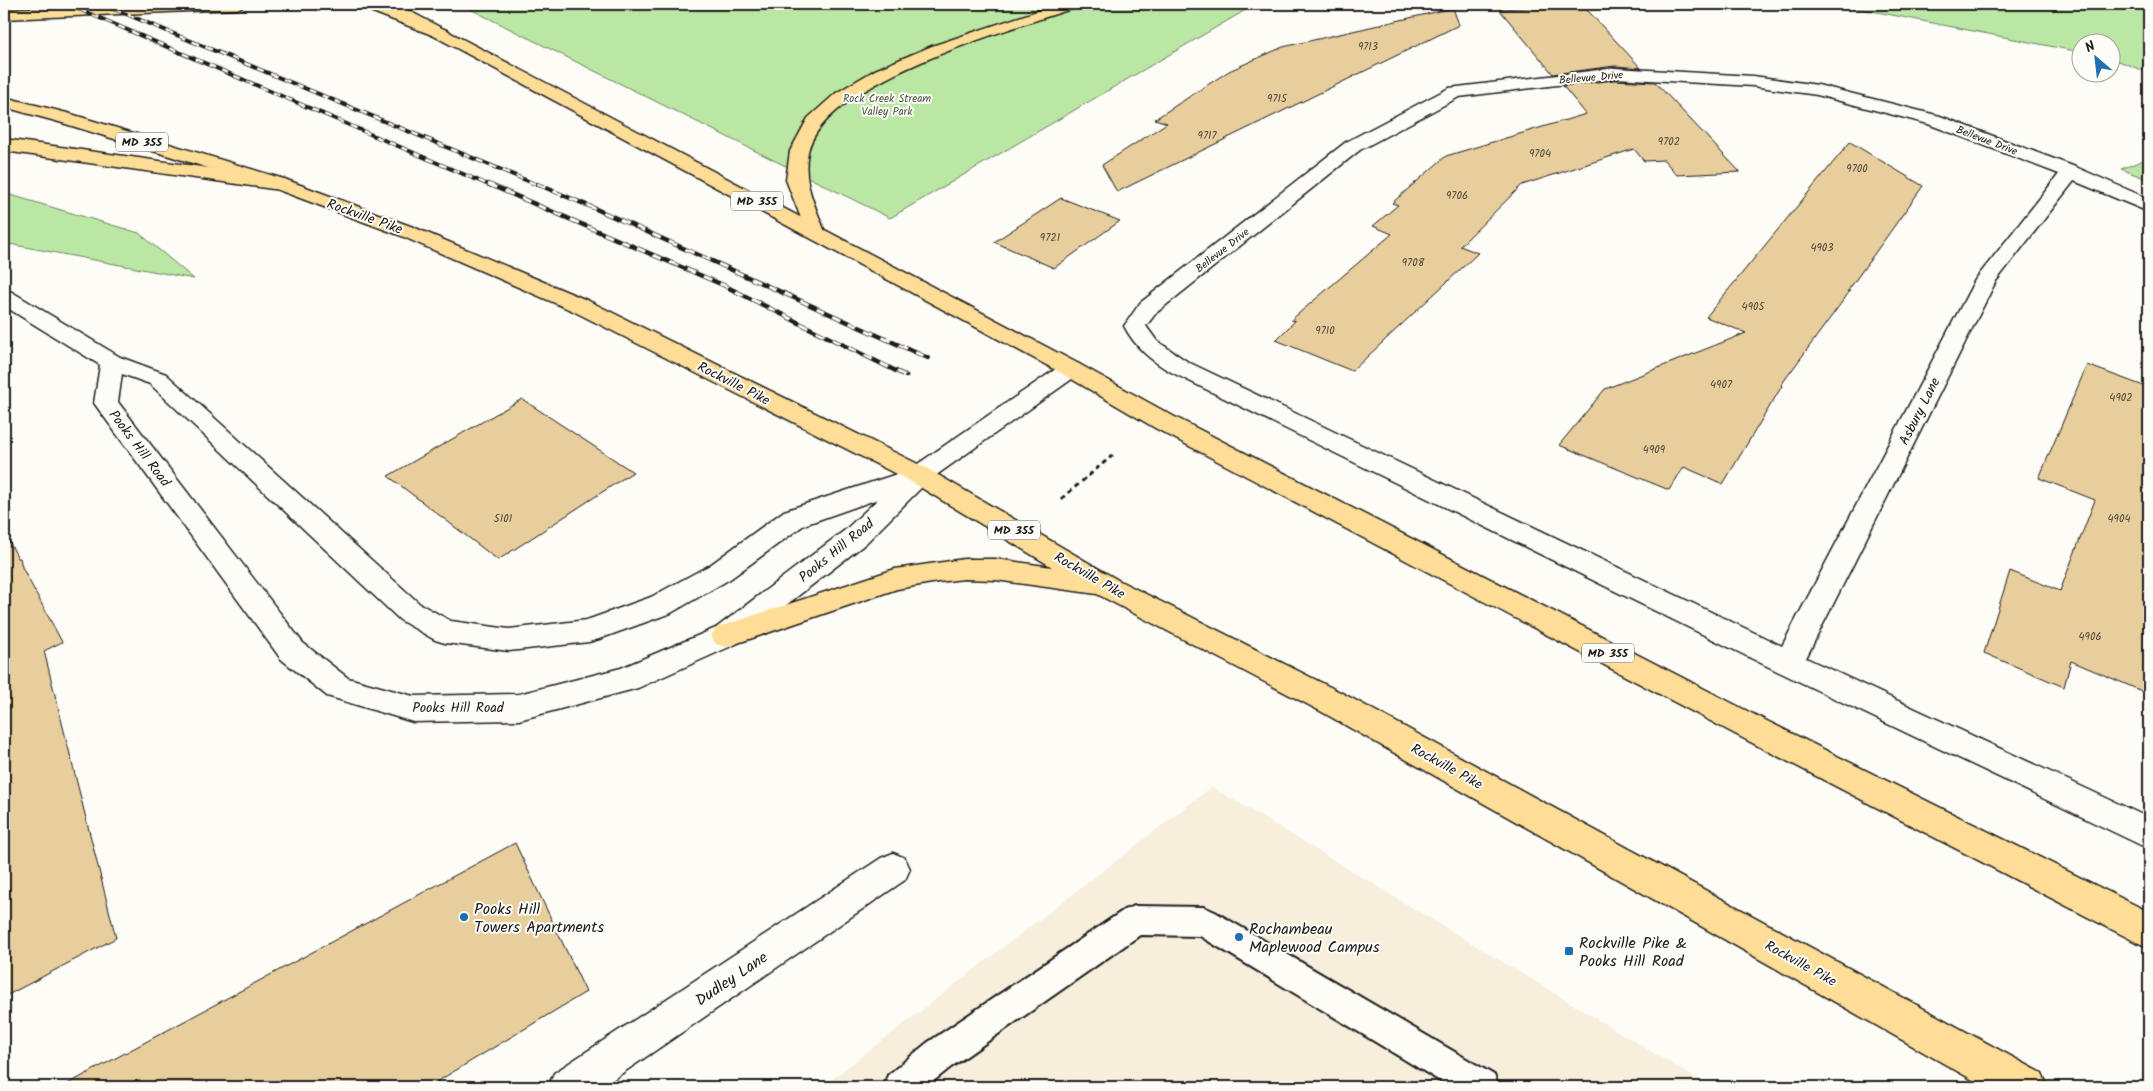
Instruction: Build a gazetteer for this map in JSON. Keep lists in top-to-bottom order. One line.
{"streets":{"main road":["MD 355","Rockville Pike"],"street":["Bellevue Drive","Asbury Lane","Pooks Hill Road","Dudley Lane"]},"crossings":[["Bellevue Drive","Asbury Lane"],["MD 355","Pooks Hill Road"],["Rockville Pike","Pooks Hill Road"]],"parks":["Rock Creek Stream Valley Park"],"places":{"other":["Pooks Hill Towers Apartments","Rochambeau Maplewood Campus"],"transit":["Rockville Pike & Pooks Hill Road"]},"house_numbers":["9713","9715","9717","9702","9704","9700","9706","9721","4903","9708","4905","9710","4907","4902","4909","5101","4904","4906"],"north":"top left"}
